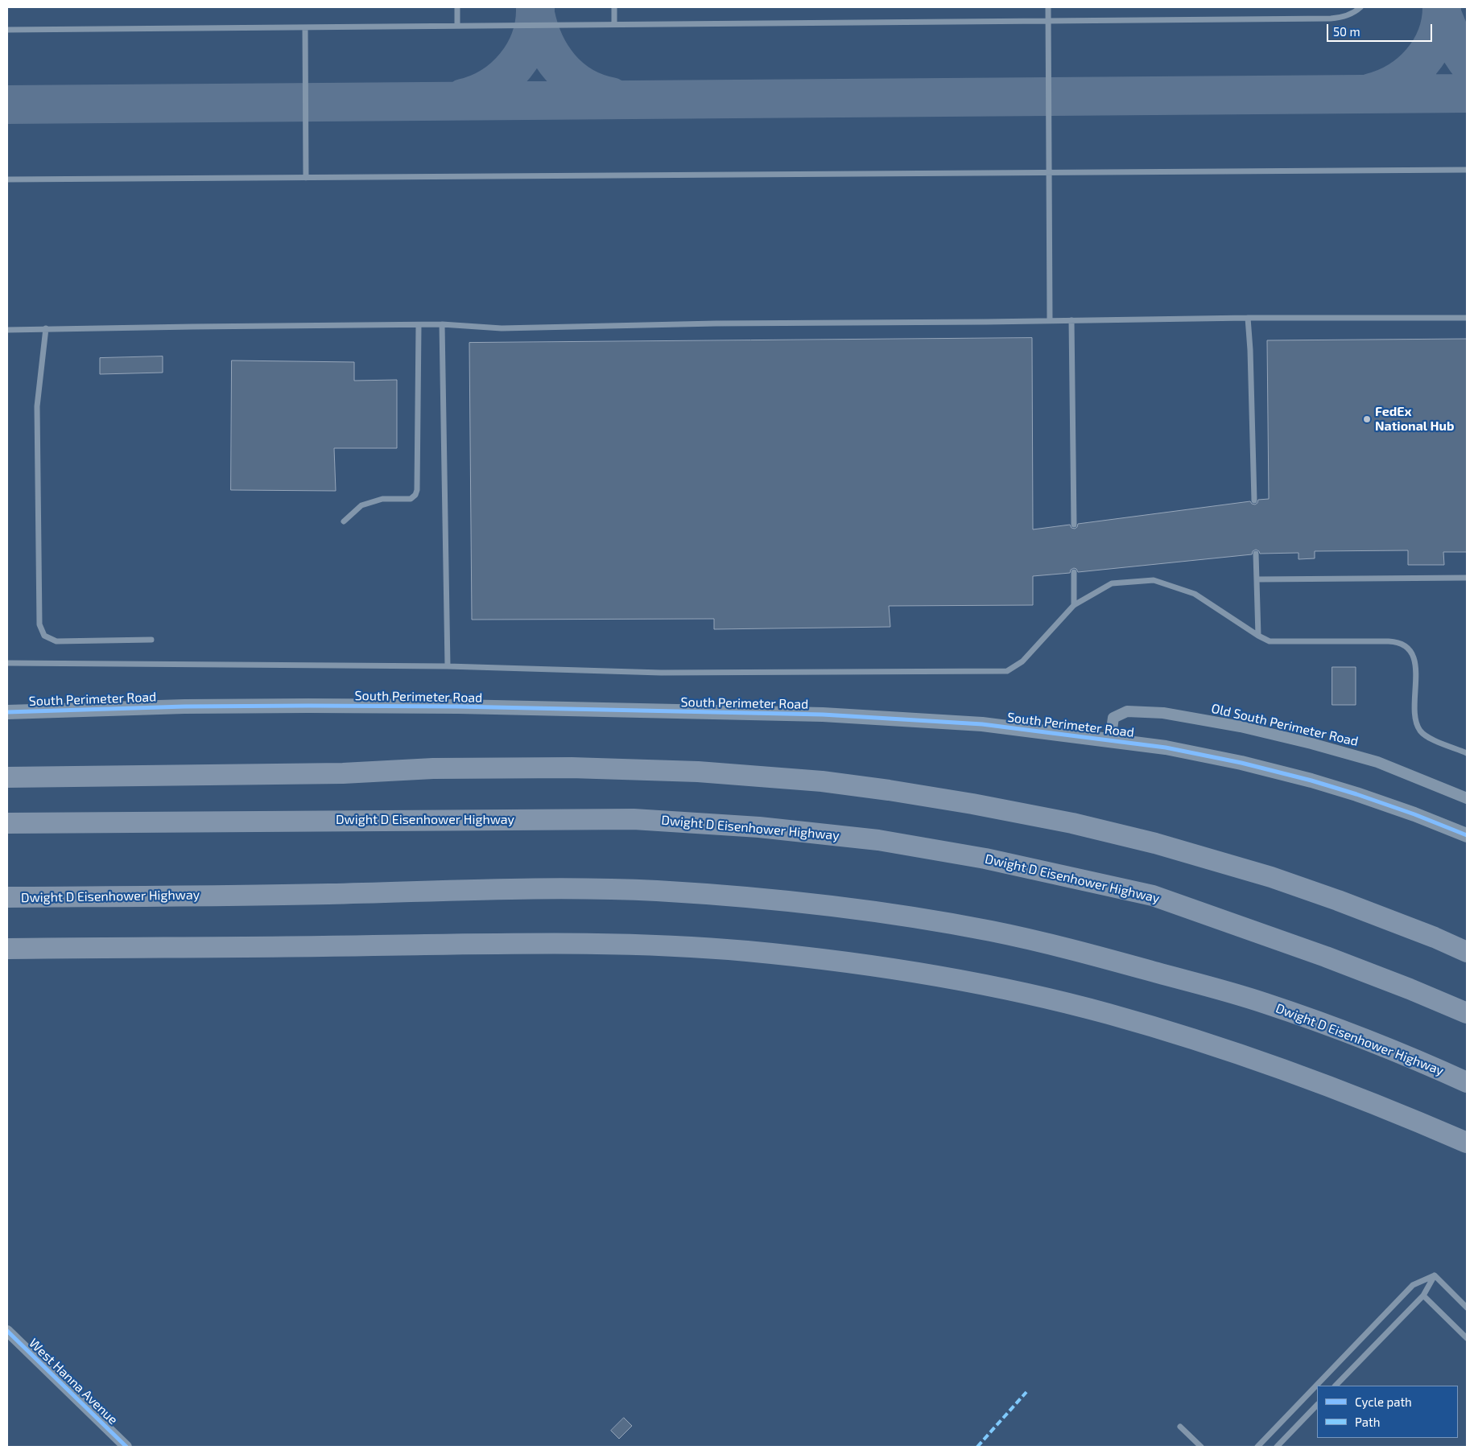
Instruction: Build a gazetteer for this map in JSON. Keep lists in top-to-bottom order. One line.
{"streets":{"highway":["Dwight D Eisenhower Highway"],"street":["South Perimeter Road","Old South Perimeter Road","West Hanna Avenue"]},"crossings":[["South Perimeter Road","Old South Perimeter Road"]],"places":["FedEx National Hub"],"legend":["Cycle path","Path"],"scale_bar":"50 m"}
